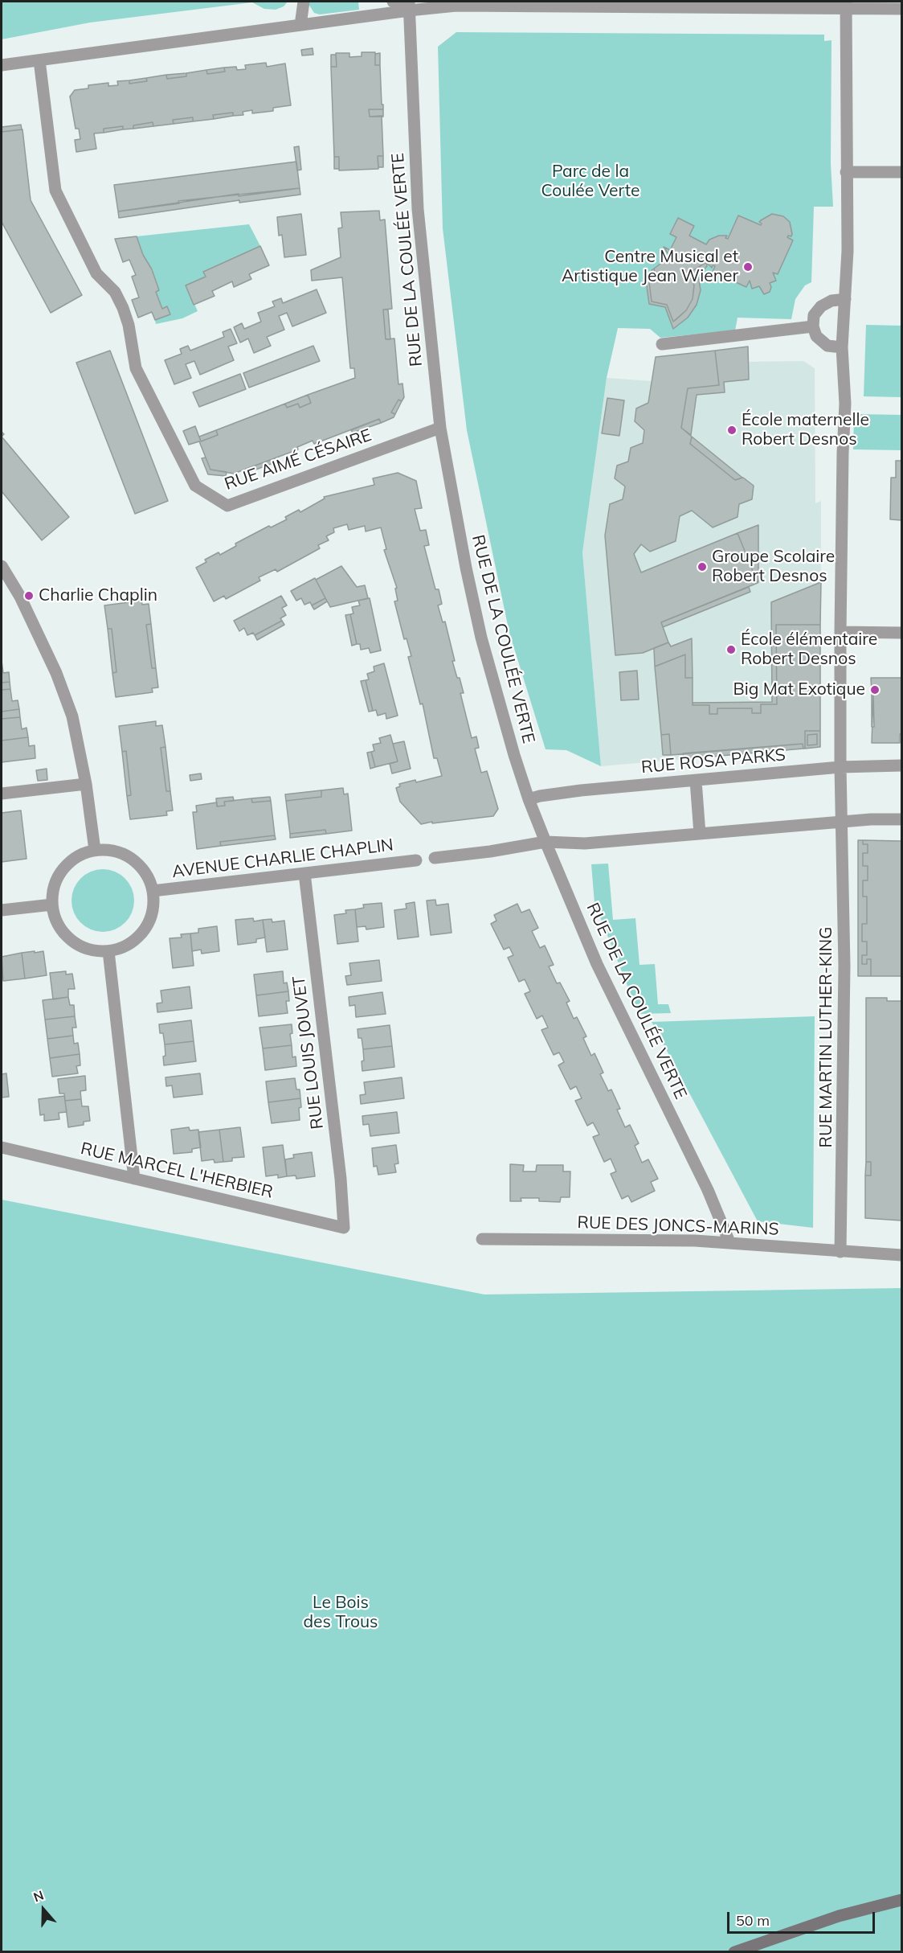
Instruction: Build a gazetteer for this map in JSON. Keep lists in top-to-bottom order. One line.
{"streets":{"street":["RUE DE LA COULÉE VERTE","RUE AIMÉ CÉSAIRE","RUE ROSA PARKS","AVENUE CHARLIE CHAPLIN","RUE MARTIN LUTHER-KING","RUE LOUIS JOUVET","RUE MARCEL L'HERBIER","RUE DES JONCS-MARINS"]},"crossings":[["RUE DE LA COULÉE VERTE","RUE AIMÉ CÉSAIRE"],["RUE DE LA COULÉE VERTE","RUE ROSA PARKS"],["RUE DE LA COULÉE VERTE","RUE DES JONCS-MARINS"],["RUE ROSA PARKS","RUE MARTIN LUTHER-KING"],["AVENUE CHARLIE CHAPLIN","RUE LOUIS JOUVET"],["RUE MARTIN LUTHER-KING","RUE DES JONCS-MARINS"],["RUE LOUIS JOUVET","RUE MARCEL L'HERBIER"]],"parks":["Parc de la Coulée Verte","Le Bois des Trous"],"places":["Centre Musical et Artistique Jean Wiener","École maternelle Robert Desnos","Groupe Scolaire Robert Desnos","Charlie Chaplin","École élémentaire Robert Desnos","Big Mat Exotique"],"scale_bar":"50 m","north":"top"}
